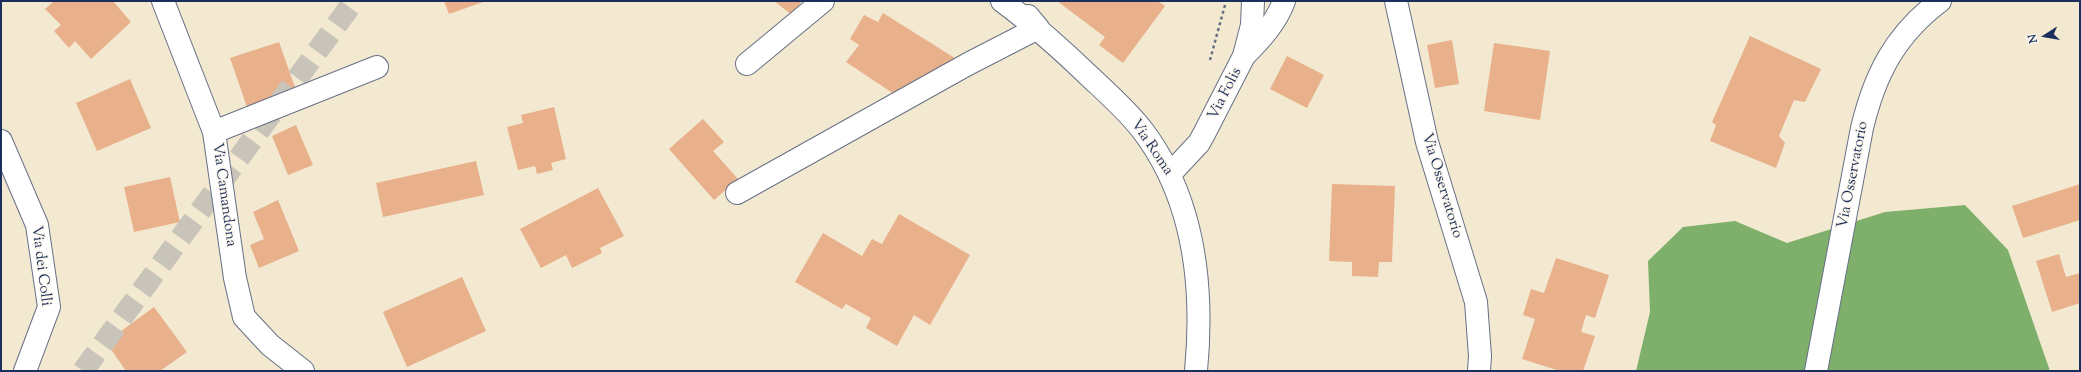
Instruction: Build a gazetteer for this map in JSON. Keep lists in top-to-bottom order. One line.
{"streets":{"street":["Via Folis","Via Roma","Via Osservatorio","Via Camandona","Via dei Colli"]},"crossings":[["Via Folis","Via Roma"]],"north":"left"}
